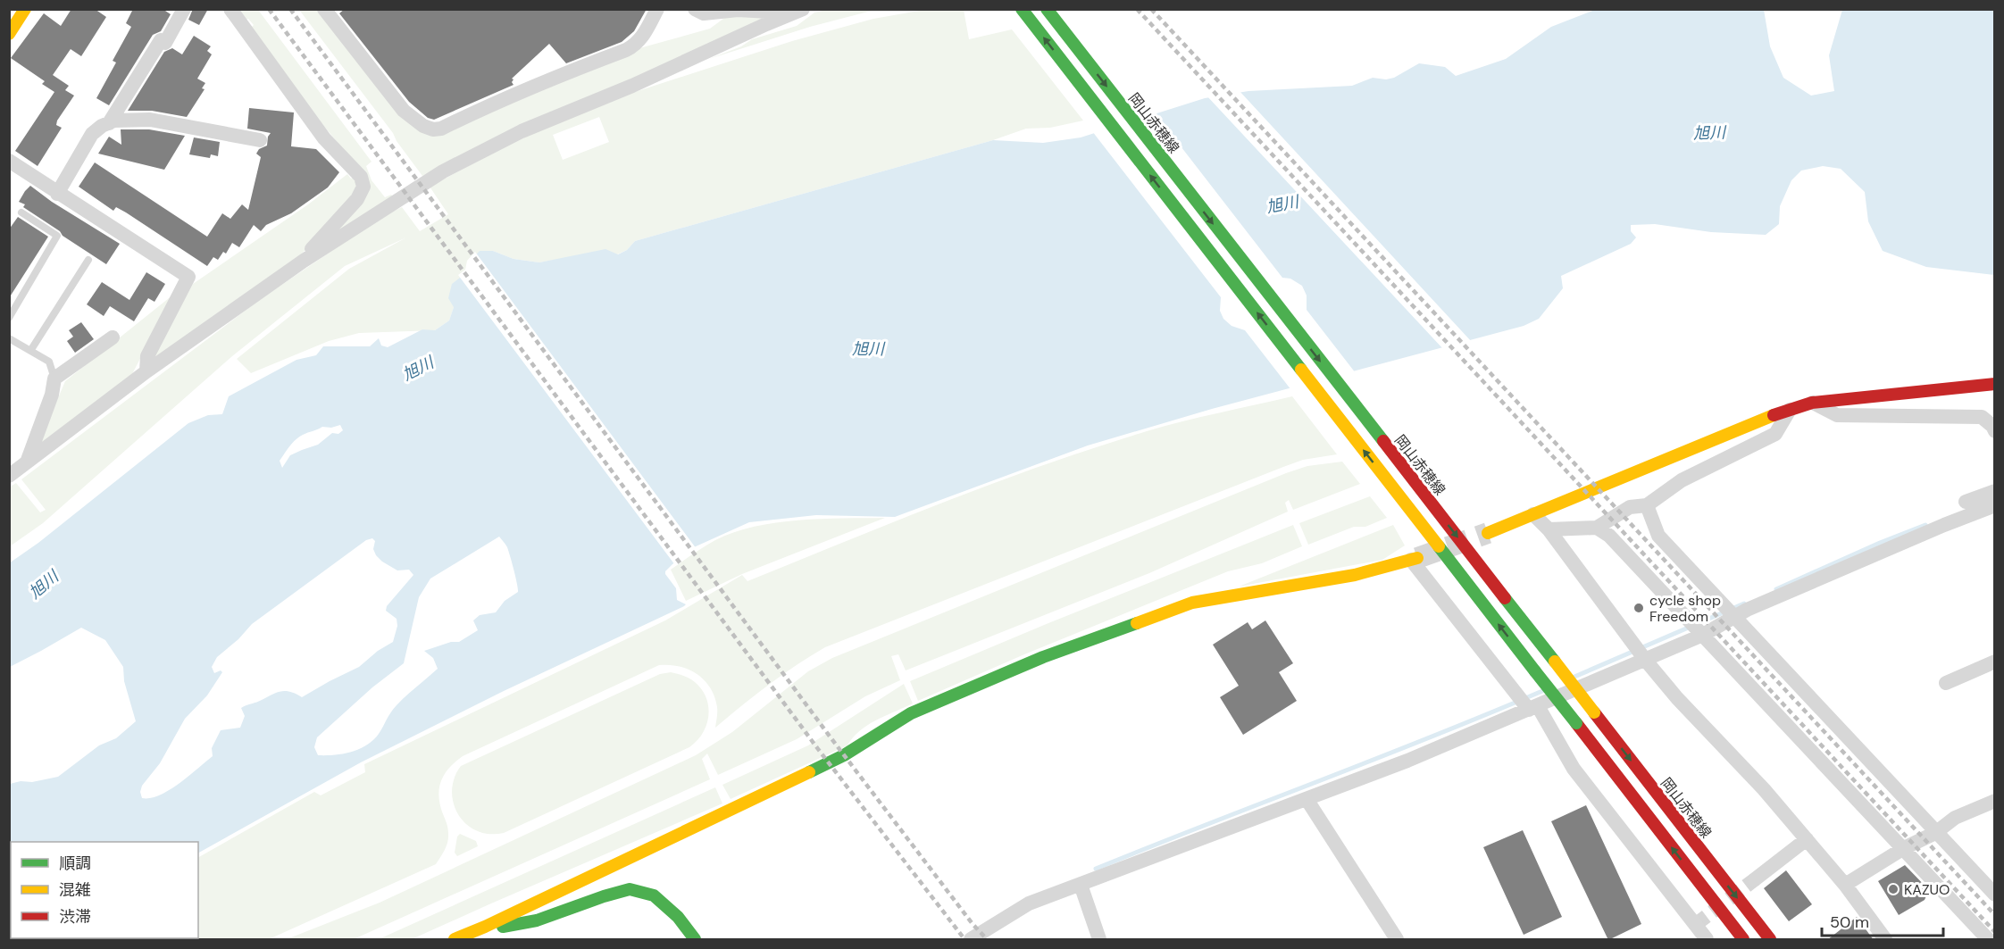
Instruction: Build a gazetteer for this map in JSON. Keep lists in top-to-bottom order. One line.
{"streets":{"main road":["岡山赤穂線"]},"water":["旭川"],"places":["cycle shop Freedom","KAZUO"],"legend":["順調","混雑","渋滞"],"scale_bar":"50 m"}
